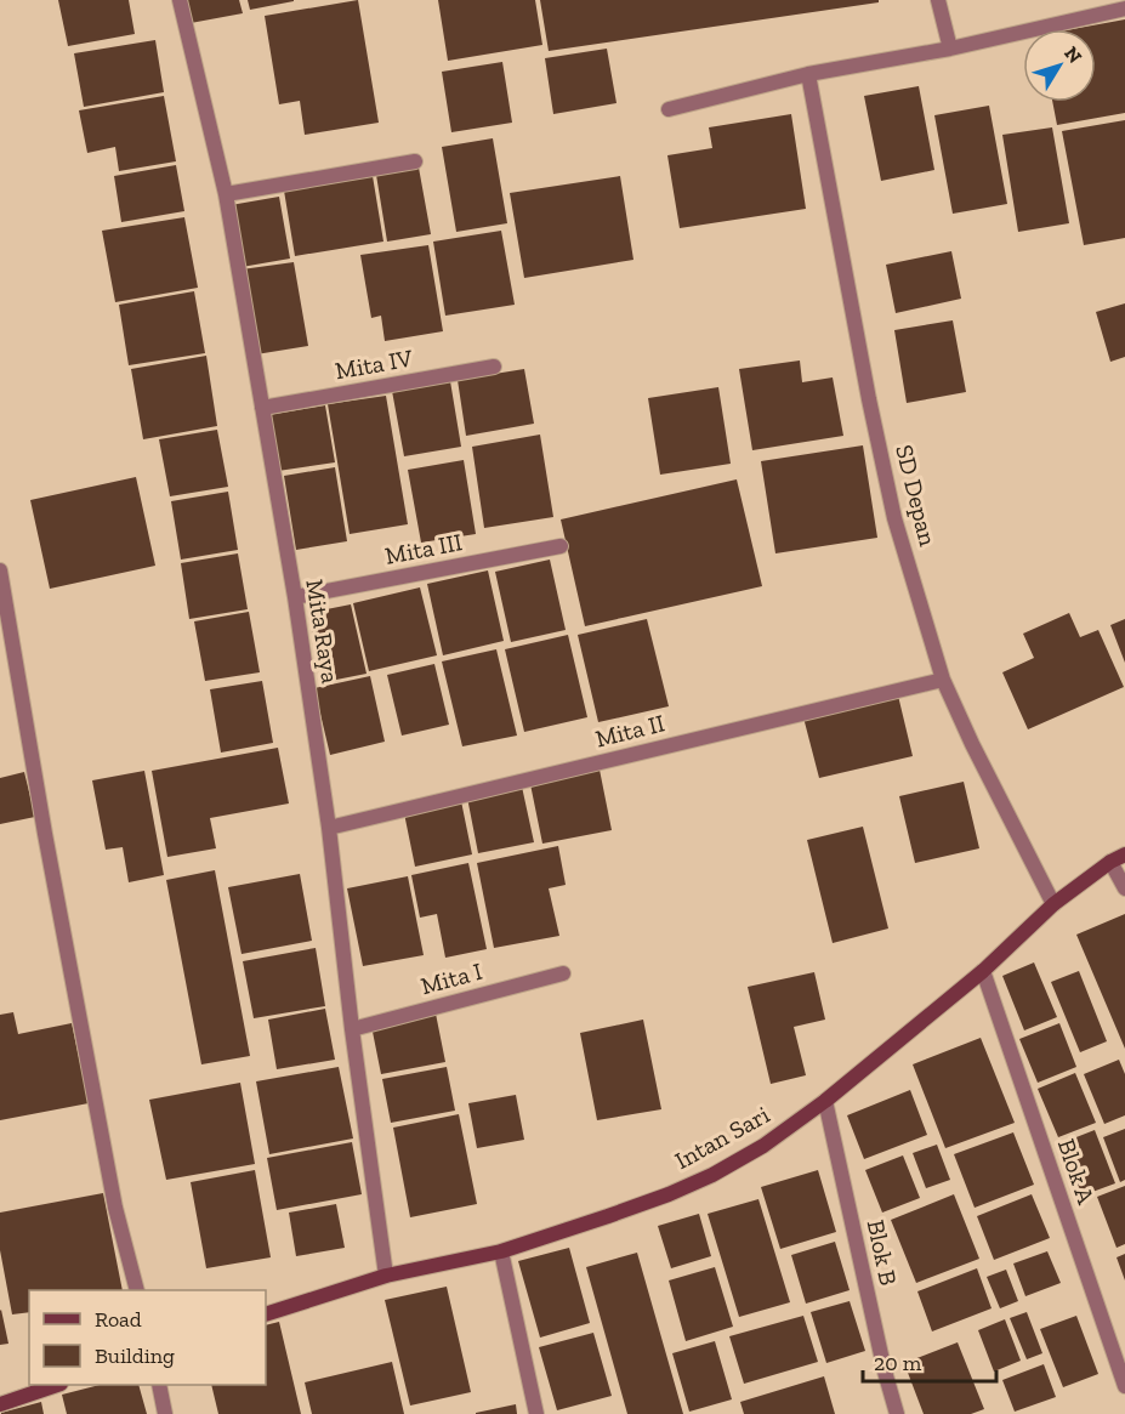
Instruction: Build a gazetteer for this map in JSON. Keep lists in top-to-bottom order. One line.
{"streets":{"street":["Mita IV","SD Depan","Mita III","Mita Raya","Mita II","Mita I","Intan Sari","Blok A","Blok B"]},"crossings":[["Mita IV","Mita Raya"],["SD Depan","Mita II"],["SD Depan","Intan Sari"],["Mita III","Mita Raya"],["Mita Raya","Mita II"],["Mita Raya","Mita I"],["Mita Raya","Intan Sari"],["Intan Sari","Blok A"],["Intan Sari","Blok B"]],"legend":["Road","Building"],"scale_bar":"20 m","north":"top right"}
